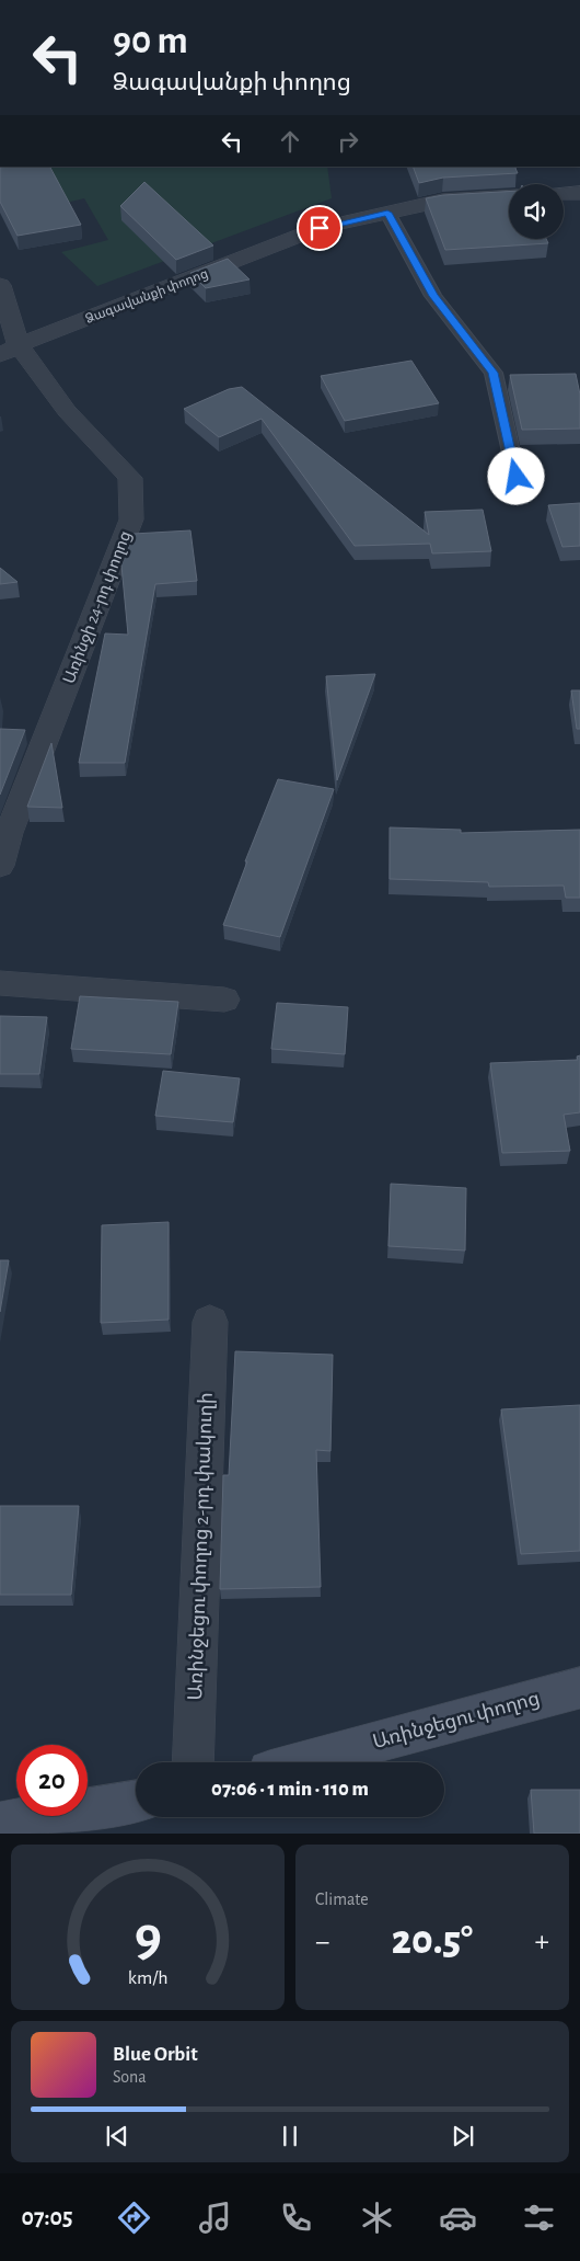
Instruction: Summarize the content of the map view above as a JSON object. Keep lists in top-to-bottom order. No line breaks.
{"streets":{"street":["Ձագավանքի փողոց","Առինջի 24-րդ փողոց","Առինջեցու փողոց 2-րդ փակուղի","Առինջեցու փողոց"]},"crossings":[["Ձագավանքի փողոց","Առինջի 24-րդ փողոց"]],"page":{"turn":["90 m","Ձագավանքի փողոց"],"limit":"20","trip":"07:06 · 1 min · 110 m","tile":"Climate","heat":["−","20.5°","+"],"song":["Blue Orbit","Sona"],"tabs":"07:05","gauge":["9","km/h"]}}
